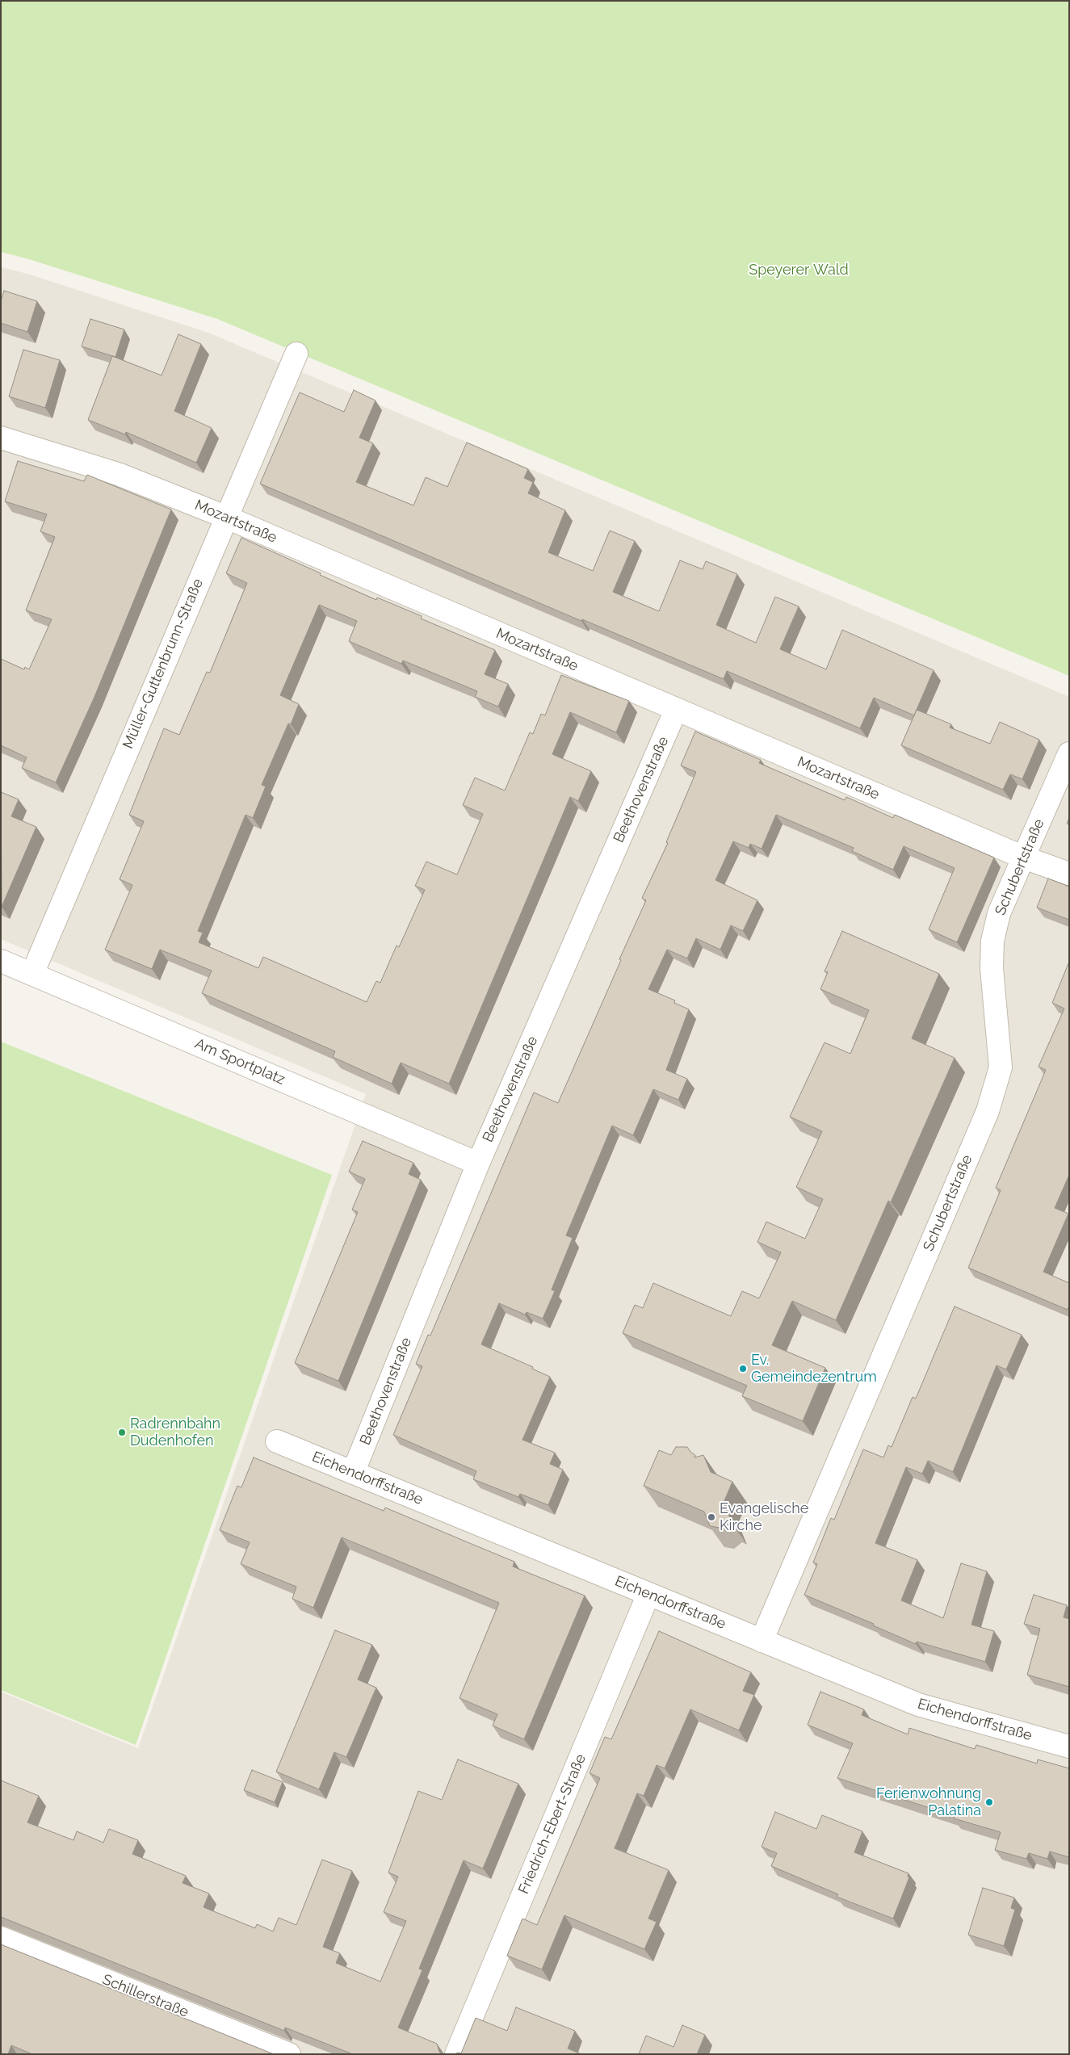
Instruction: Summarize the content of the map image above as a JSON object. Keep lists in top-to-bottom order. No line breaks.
{"streets":{"street":["Mozartstraße","Müller-Guttenbrunn-Straße","Beethovenstraße","Schubertstraße","Am Sportplatz","Eichendorffstraße","Friedrich-Ebert-Straße","Schillerstraße"]},"crossings":[["Mozartstraße","Müller-Guttenbrunn-Straße"],["Mozartstraße","Beethovenstraße"],["Mozartstraße","Schubertstraße"],["Müller-Guttenbrunn-Straße","Am Sportplatz"],["Beethovenstraße","Am Sportplatz"],["Beethovenstraße","Eichendorffstraße"],["Schubertstraße","Eichendorffstraße"],["Eichendorffstraße","Friedrich-Ebert-Straße"]],"parks":["Speyerer Wald"],"places":["Ev. Gemeindezentrum","Radrennbahn Dudenhofen","Evangelische Kirche","Ferienwohnung Palatina"]}
